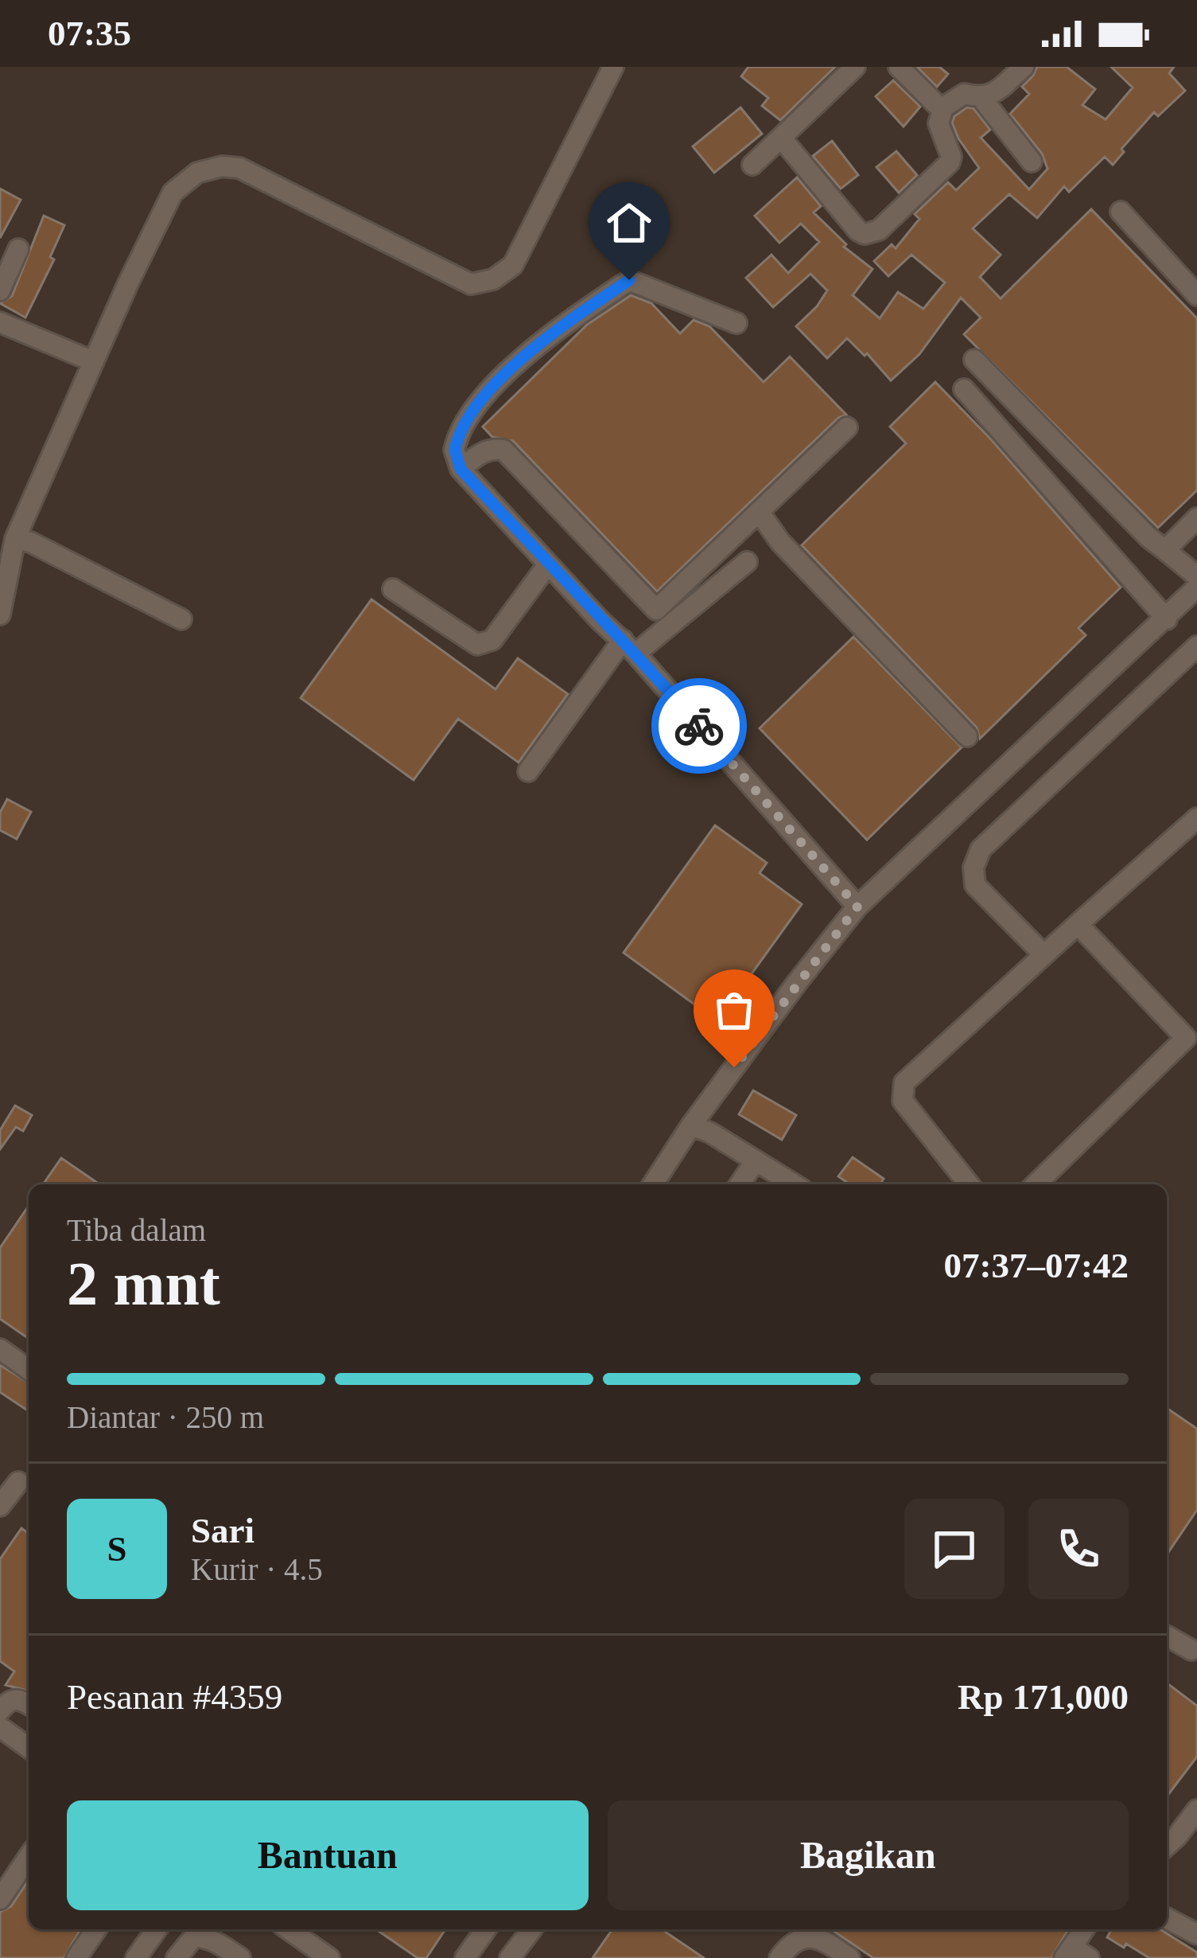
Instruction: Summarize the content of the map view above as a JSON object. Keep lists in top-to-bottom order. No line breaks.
{"page":{"status":"07:35","heading":["2 mnt","Tiba dalam","07:37–07:42"],"panel":["Sari","Kurir · 4.5","Pesanan #4359","Rp 171,000"],"bar":"Diantar · 250 m","round":"S","buttons":["Bantuan","Bagikan"]}}
